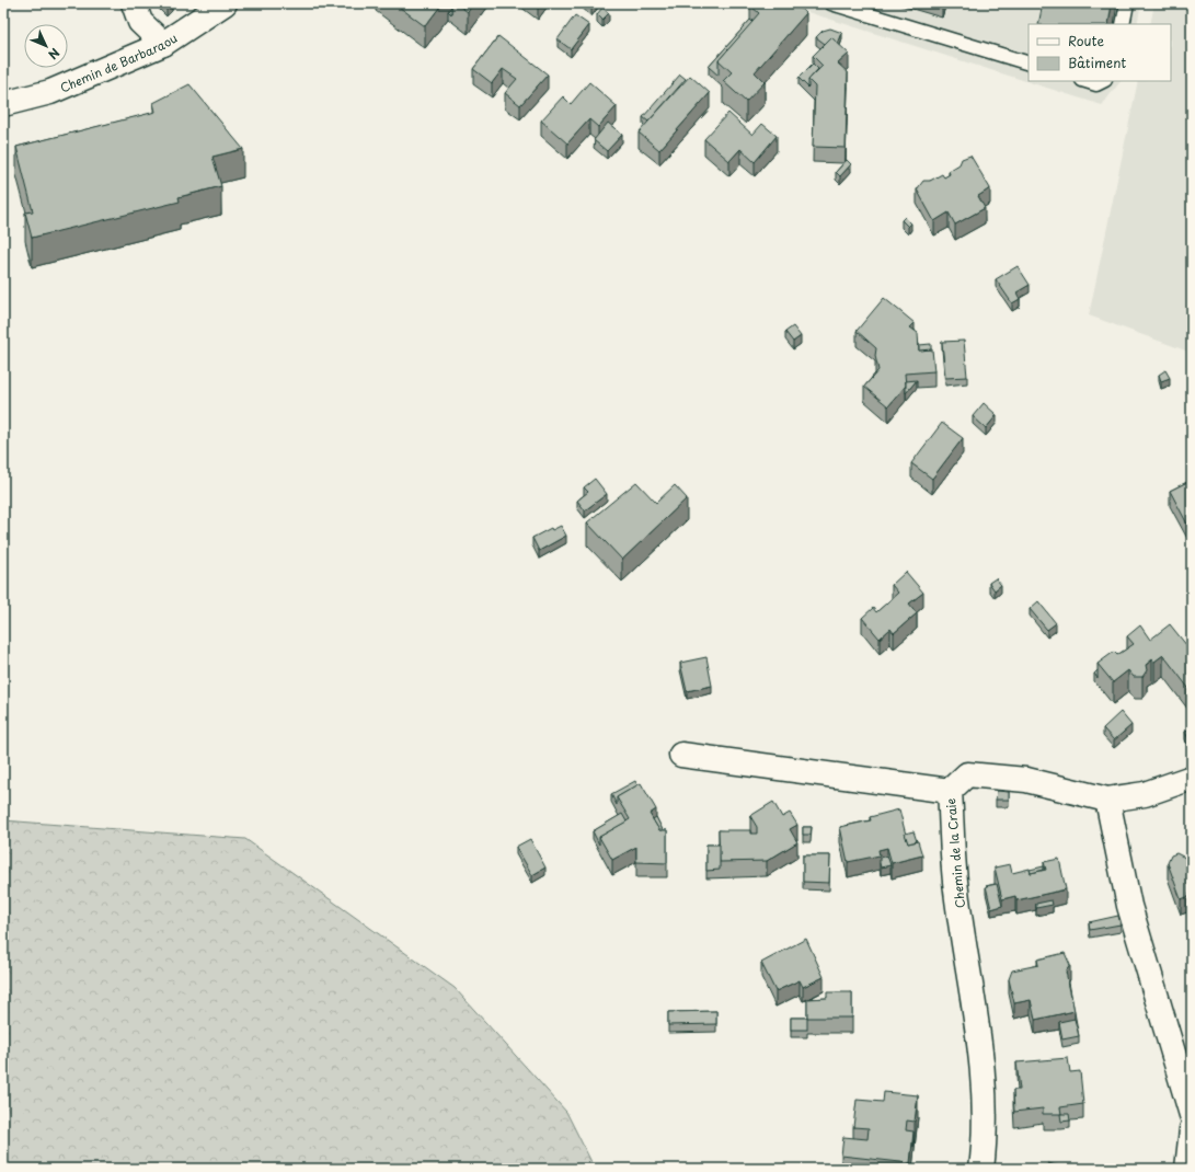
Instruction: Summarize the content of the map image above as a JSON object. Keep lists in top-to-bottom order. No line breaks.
{"streets":{"street":["Chemin de Barbaraou","Chemin de la Craie"]},"legend":["Route","Bâtiment"],"north":"bottom right"}
